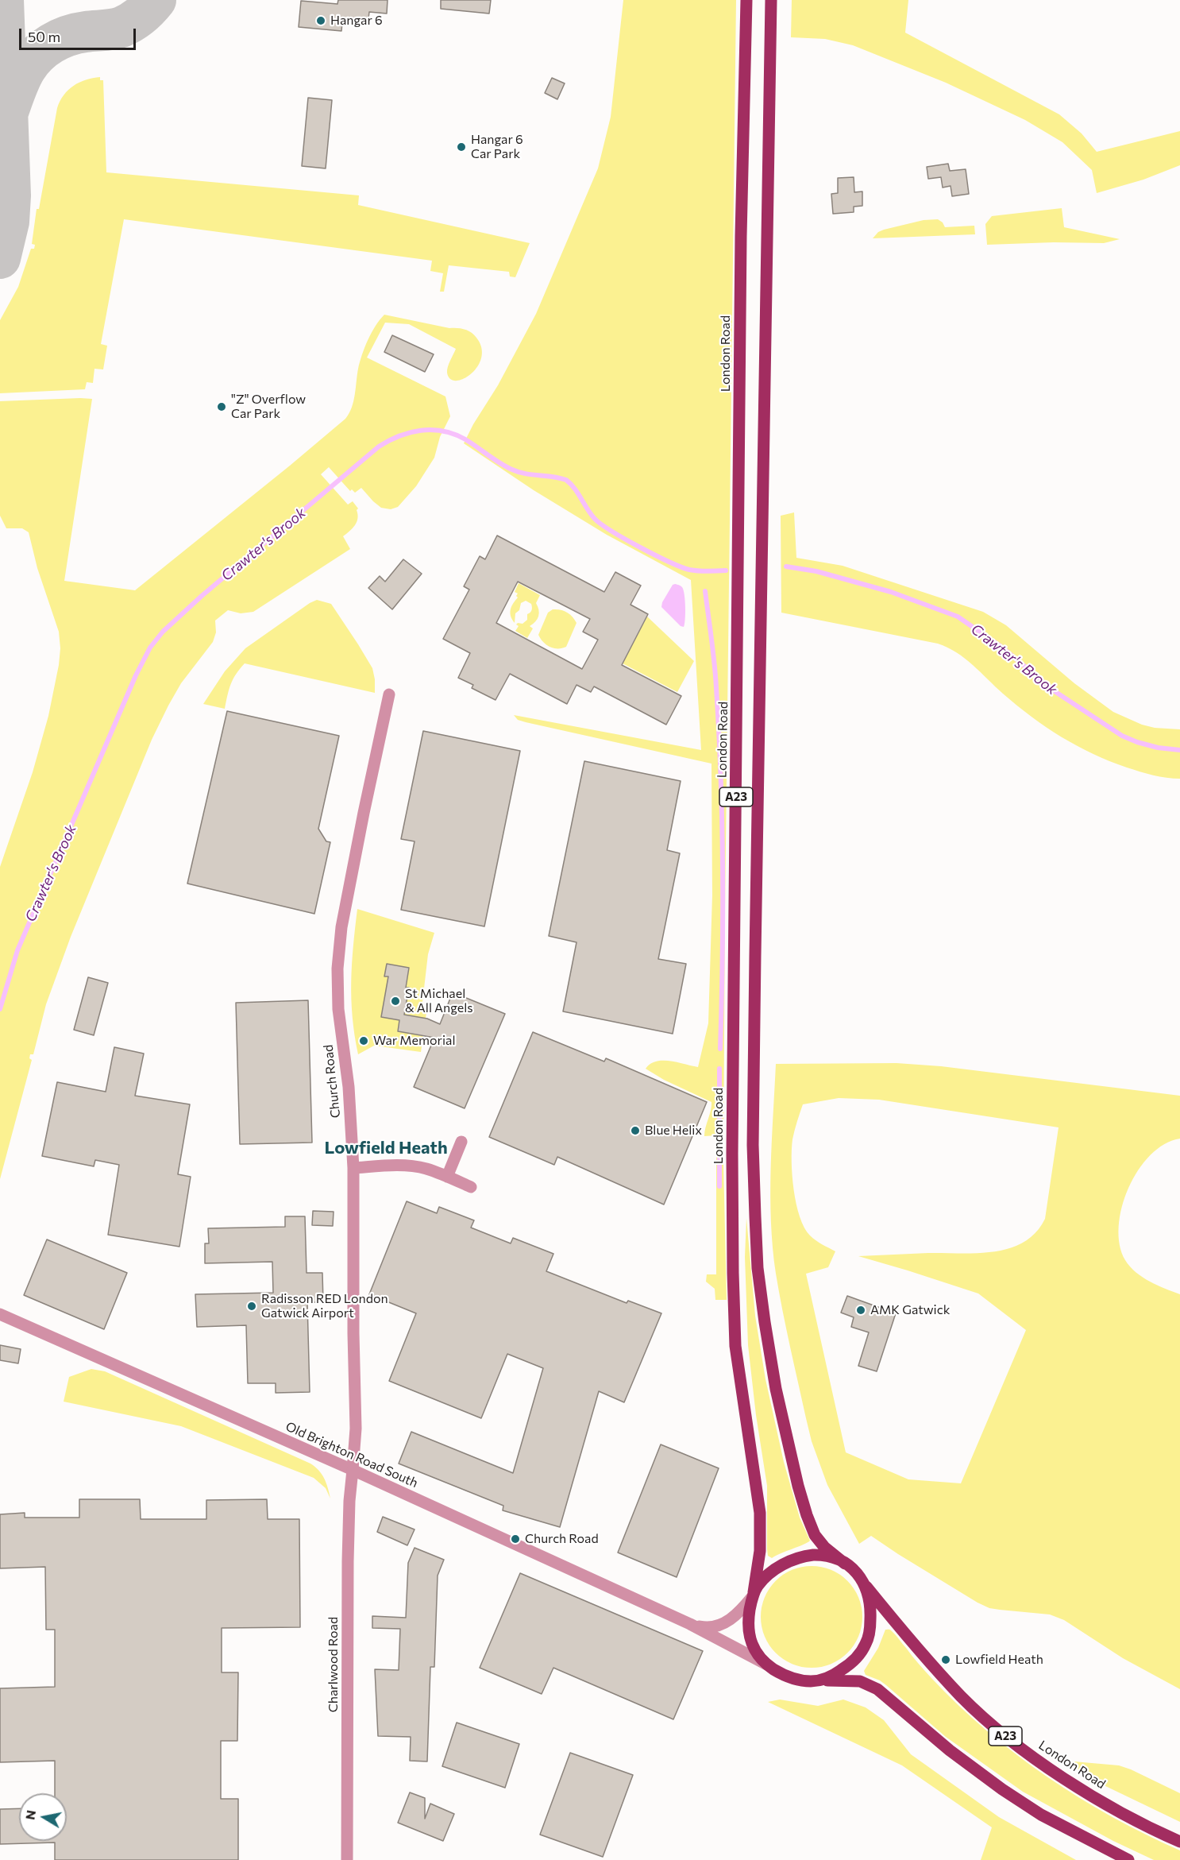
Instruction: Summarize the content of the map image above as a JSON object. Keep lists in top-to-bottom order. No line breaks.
{"streets":{"main road":["London Road","A23"],"street":["Church Road","Old Brighton Road South","Charlwood Road"]},"crossings":[["London Road","A23"],["London Road","Old Brighton Road South"],["A23","Old Brighton Road South"],["Church Road","Old Brighton Road South"],["Church Road","Charlwood Road"],["Old Brighton Road South","Charlwood Road"]],"districts":["Lowfield Heath"],"water":["Crawter's Brook"],"places":["Hangar 6","Hangar 6 Car Park","\"Z\" Overflow Car Park","St Michael & All Angels","War Memorial","Blue Helix","Radisson RED London Gatwick Airport","AMK Gatwick","Church Road","Lowfield Heath"],"scale_bar":"50 m","north":"left"}
